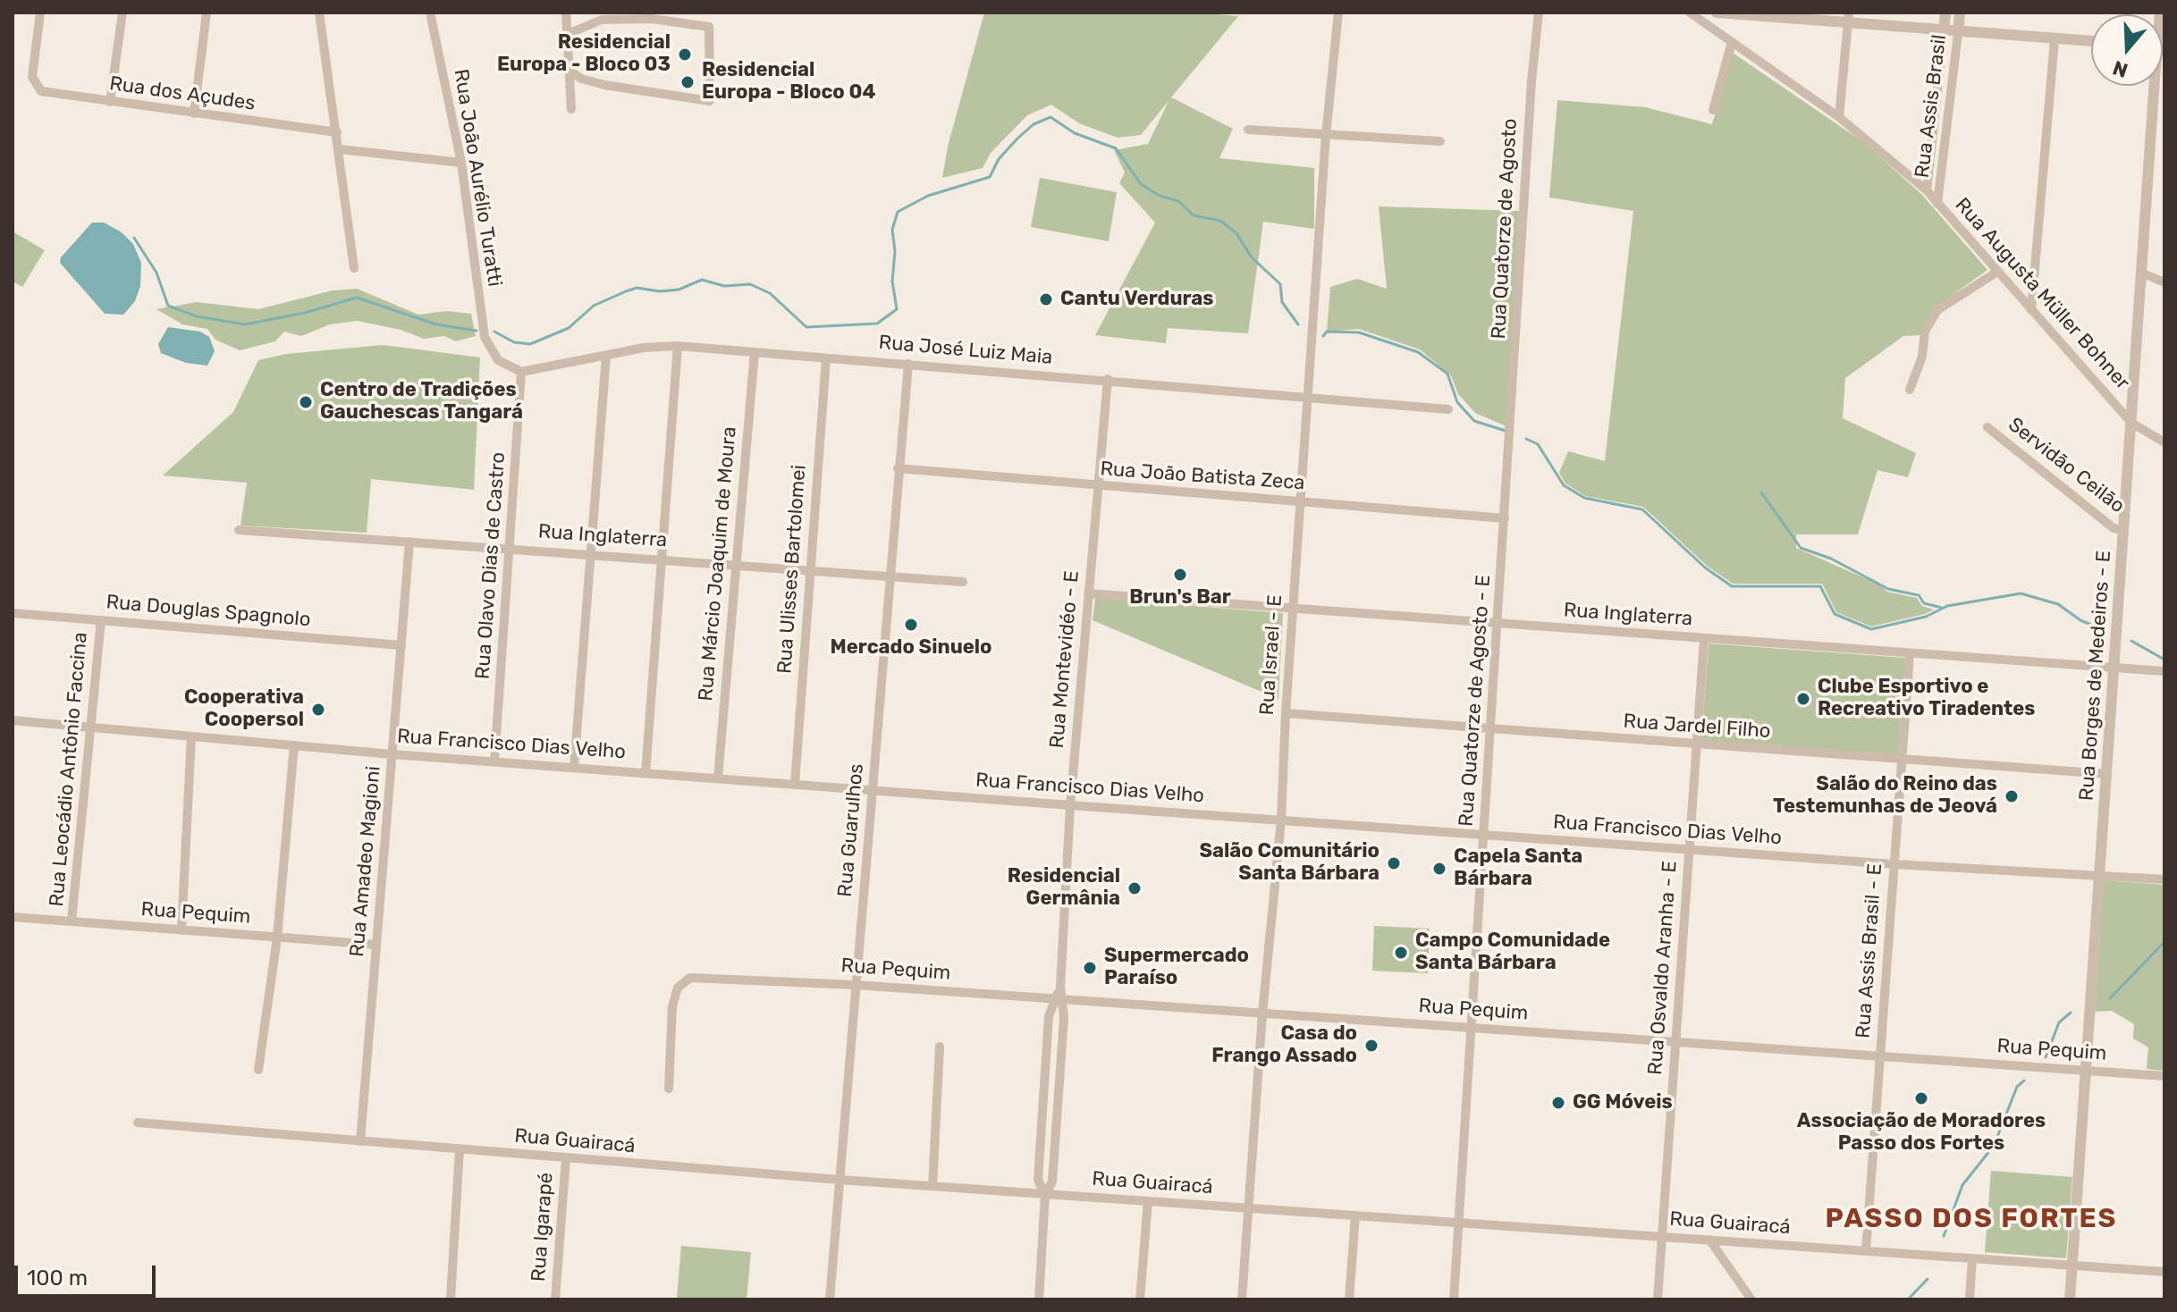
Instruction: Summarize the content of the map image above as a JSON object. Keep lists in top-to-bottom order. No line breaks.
{"streets":{"street":["Rua dos Açudes","Rua Assis Brasil","Rua João Aurélio Turatti","Rua Quatorze de Agosto","Rua Augusta Müller Bohner","Rua José Luiz Maia","Servidão Ceilão","Rua João Batista Zeca","Rua Inglaterra","Rua Márcio Joaquim de Moura","Rua Olavo Dias de Castro","Rua Ulisses Bartolomei","Rua Douglas Spagnolo","Rua Israel - E","Rua Montevidéo - E","Rua Borges de Medeiros - E","Rua Quatorze de Agosto - E","Rua Jardel Filho","Rua Francisco Dias Velho","Rua Leocádio Antônio Faccina","Rua Guarulhos","Rua Amadeo Magioni","Rua Pequim","Rua Assis Brasil - E","Rua Osvaldo Aranha - E","Rua Guairacá","Rua Igarapé"]},"crossings":[["Rua Assis Brasil","Rua Augusta Müller Bohner"],["Rua João Aurélio Turatti","Rua José Luiz Maia"],["Rua João Aurélio Turatti","Rua Olavo Dias de Castro"],["Rua Quatorze de Agosto","Rua Quatorze de Agosto - E"],["Rua Augusta Müller Bohner","Rua Borges de Medeiros - E"],["Rua José Luiz Maia","Rua Márcio Joaquim de Moura"],["Rua José Luiz Maia","Rua Olavo Dias de Castro"],["Rua José Luiz Maia","Rua Ulisses Bartolomei"],["Rua José Luiz Maia","Rua Israel - E"],["Rua José Luiz Maia","Rua Montevidéo - E"],["Rua José Luiz Maia","Rua Guarulhos"],["Servidão Ceilão","Rua Borges de Medeiros - E"],["Rua João Batista Zeca","Rua Israel - E"],["Rua João Batista Zeca","Rua Montevidéo - E"],["Rua João Batista Zeca","Rua Quatorze de Agosto - E"],["Rua João Batista Zeca","Rua Guarulhos"],["Rua Inglaterra","Rua Márcio Joaquim de Moura"],["Rua Inglaterra","Rua Olavo Dias de Castro"],["Rua Inglaterra","Rua Ulisses Bartolomei"],["Rua Inglaterra","Rua Israel - E"],["Rua Inglaterra","Rua Montevidéo - E"],["Rua Inglaterra","Rua Borges de Medeiros - E"],["Rua Inglaterra","Rua Quatorze de Agosto - E"],["Rua Inglaterra","Rua Guarulhos"],["Rua Inglaterra","Rua Amadeo Magioni"],["Rua Inglaterra","Rua Assis Brasil - E"],["Rua Inglaterra","Rua Osvaldo Aranha - E"],["Rua Márcio Joaquim de Moura","Rua Francisco Dias Velho"],["Rua Olavo Dias de Castro","Rua Francisco Dias Velho"],["Rua Ulisses Bartolomei","Rua Francisco Dias Velho"],["Rua Douglas Spagnolo","Rua Leocádio Antônio Faccina"],["Rua Douglas Spagnolo","Rua Amadeo Magioni"],["Rua Israel - E","Rua Jardel Filho"],["Rua Israel - E","Rua Francisco Dias Velho"],["Rua Israel - E","Rua Pequim"],["Rua Israel - E","Rua Guairacá"],["Rua Montevidéo - E","Rua Francisco Dias Velho"],["Rua Montevidéo - E","Rua Pequim"],["Rua Montevidéo - E","Rua Guairacá"],["Rua Borges de Medeiros - E","Rua Jardel Filho"],["Rua Borges de Medeiros - E","Rua Francisco Dias Velho"],["Rua Borges de Medeiros - E","Rua Pequim"],["Rua Borges de Medeiros - E","Rua Guairacá"],["Rua Quatorze de Agosto - E","Rua Jardel Filho"],["Rua Quatorze de Agosto - E","Rua Francisco Dias Velho"],["Rua Quatorze de Agosto - E","Rua Pequim"],["Rua Quatorze de Agosto - E","Rua Guairacá"],["Rua Jardel Filho","Rua Assis Brasil - E"],["Rua Jardel Filho","Rua Osvaldo Aranha - E"],["Rua Francisco Dias Velho","Rua Leocádio Antônio Faccina"],["Rua Francisco Dias Velho","Rua Guarulhos"],["Rua Francisco Dias Velho","Rua Amadeo Magioni"],["Rua Francisco Dias Velho","Rua Assis Brasil - E"],["Rua Francisco Dias Velho","Rua Osvaldo Aranha - E"],["Rua Leocádio Antônio Faccina","Rua Pequim"],["Rua Guarulhos","Rua Pequim"],["Rua Guarulhos","Rua Guairacá"],["Rua Amadeo Magioni","Rua Pequim"],["Rua Amadeo Magioni","Rua Guairacá"],["Rua Pequim","Rua Assis Brasil - E"],["Rua Pequim","Rua Osvaldo Aranha - E"],["Rua Assis Brasil - E","Rua Guairacá"],["Rua Osvaldo Aranha - E","Rua Guairacá"],["Rua Guairacá","Rua Igarapé"]],"districts":["PASSO DOS FORTES"],"places":["Residencial Europa - Bloco 03","Residencial Europa - Bloco 04","Cantu Verduras","Centro de Tradições Gauchescas Tangará","Brun's Bar","Mercado Sinuelo","Clube Esportivo e Recreativo Tiradentes","Cooperativa Coopersol","Salão do Reino das Testemunhas de Jeová","Salão Comunitário Santa Bárbara","Capela Santa Bárbara","Residencial Germânia","Campo Comunidade Santa Bárbara","Supermercado Paraíso","Casa do Frango Assado","Associação de Moradores Passo dos Fortes","GG Móveis"],"scale_bar":"100 m","north":"bottom"}
